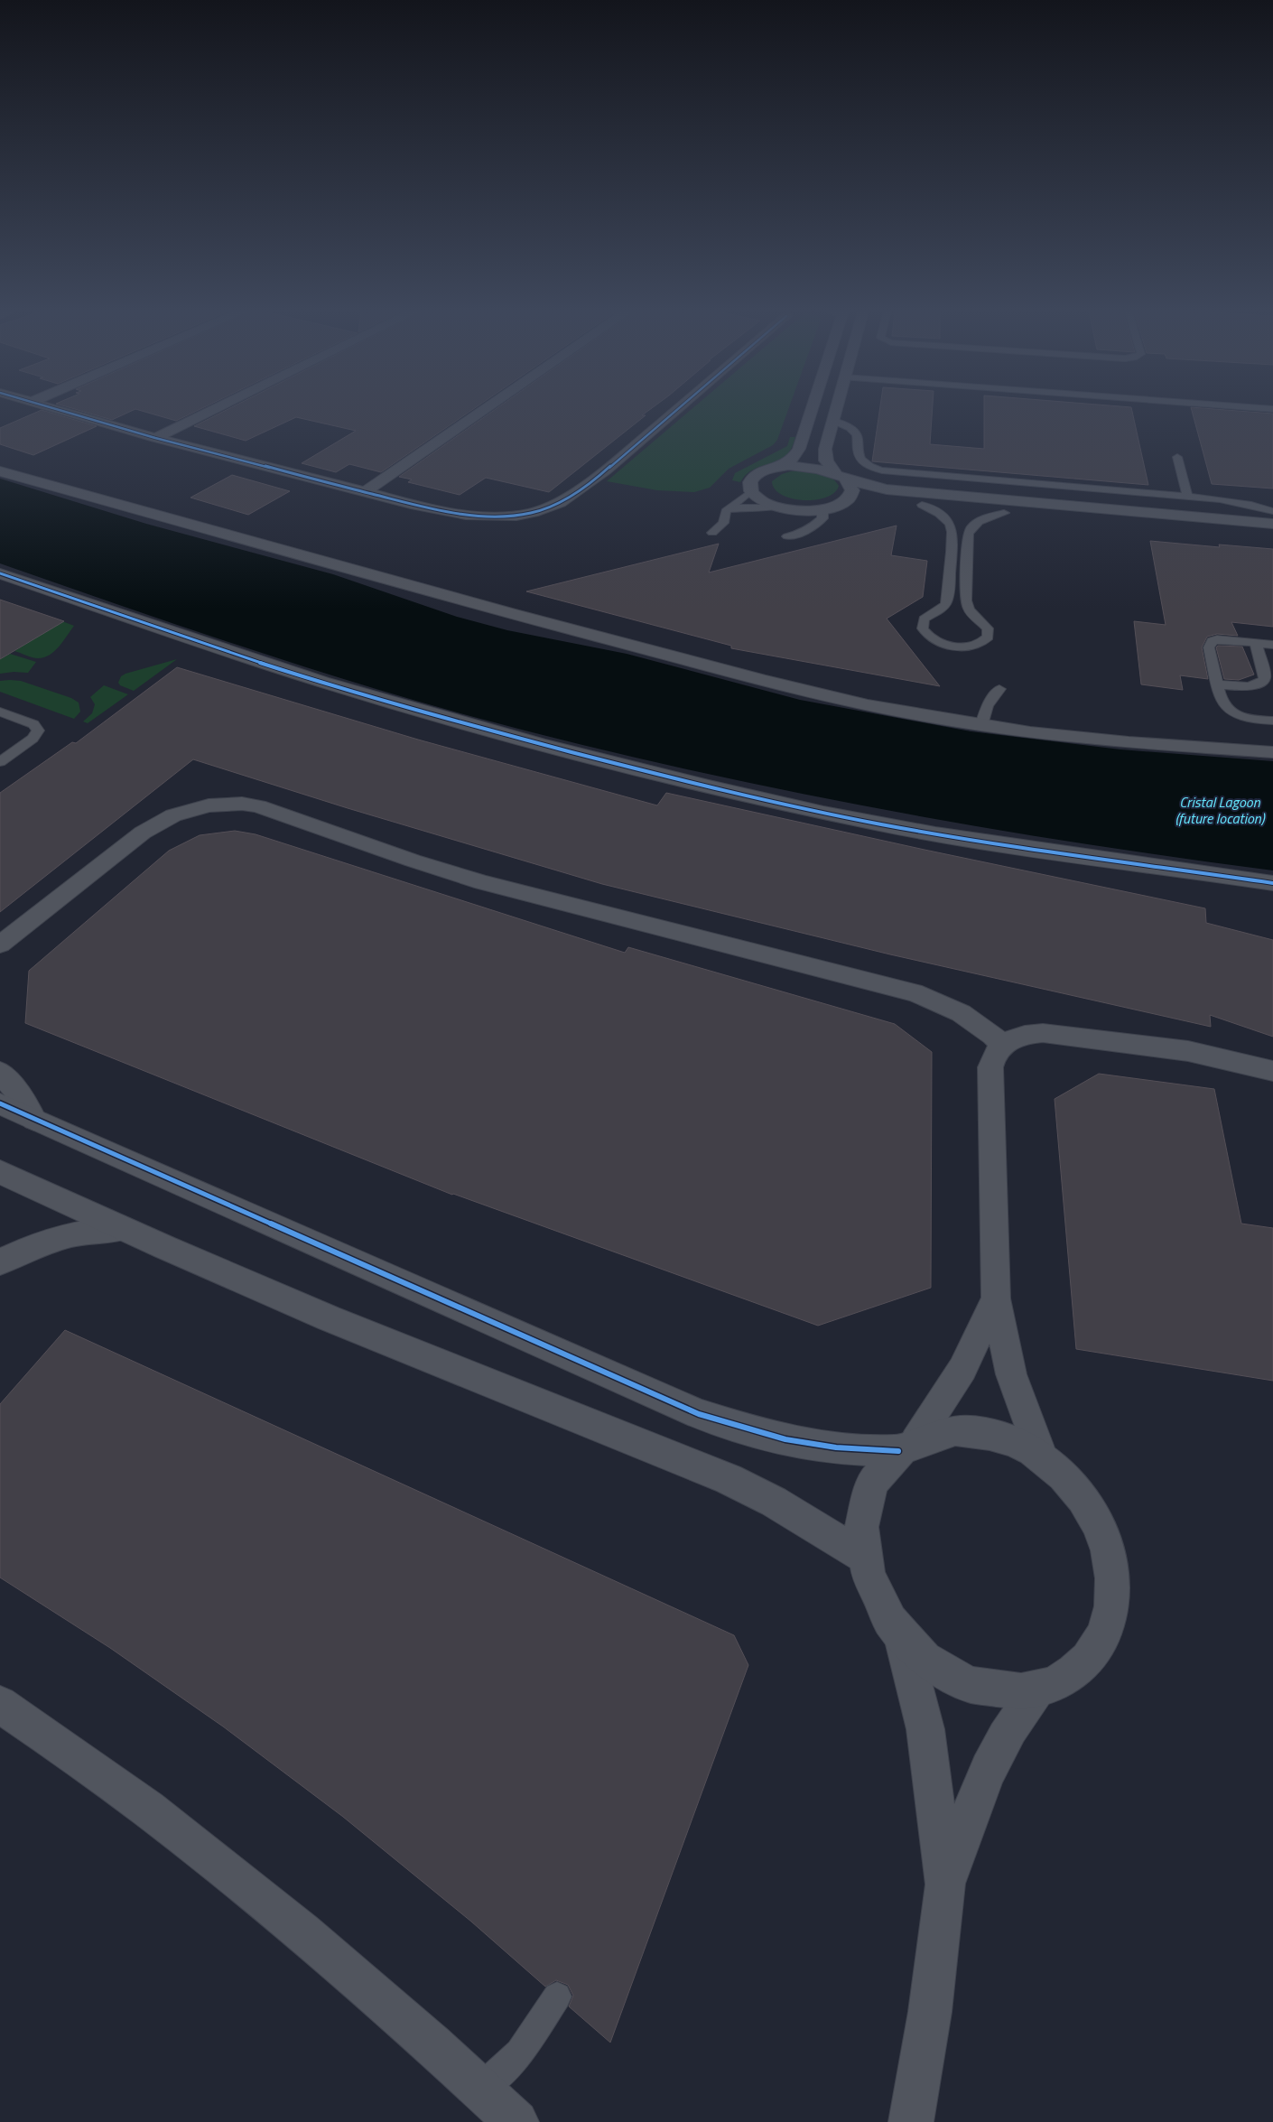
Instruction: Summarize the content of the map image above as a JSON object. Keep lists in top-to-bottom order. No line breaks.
{"water":["Cristal Lagoon (future location)"]}
